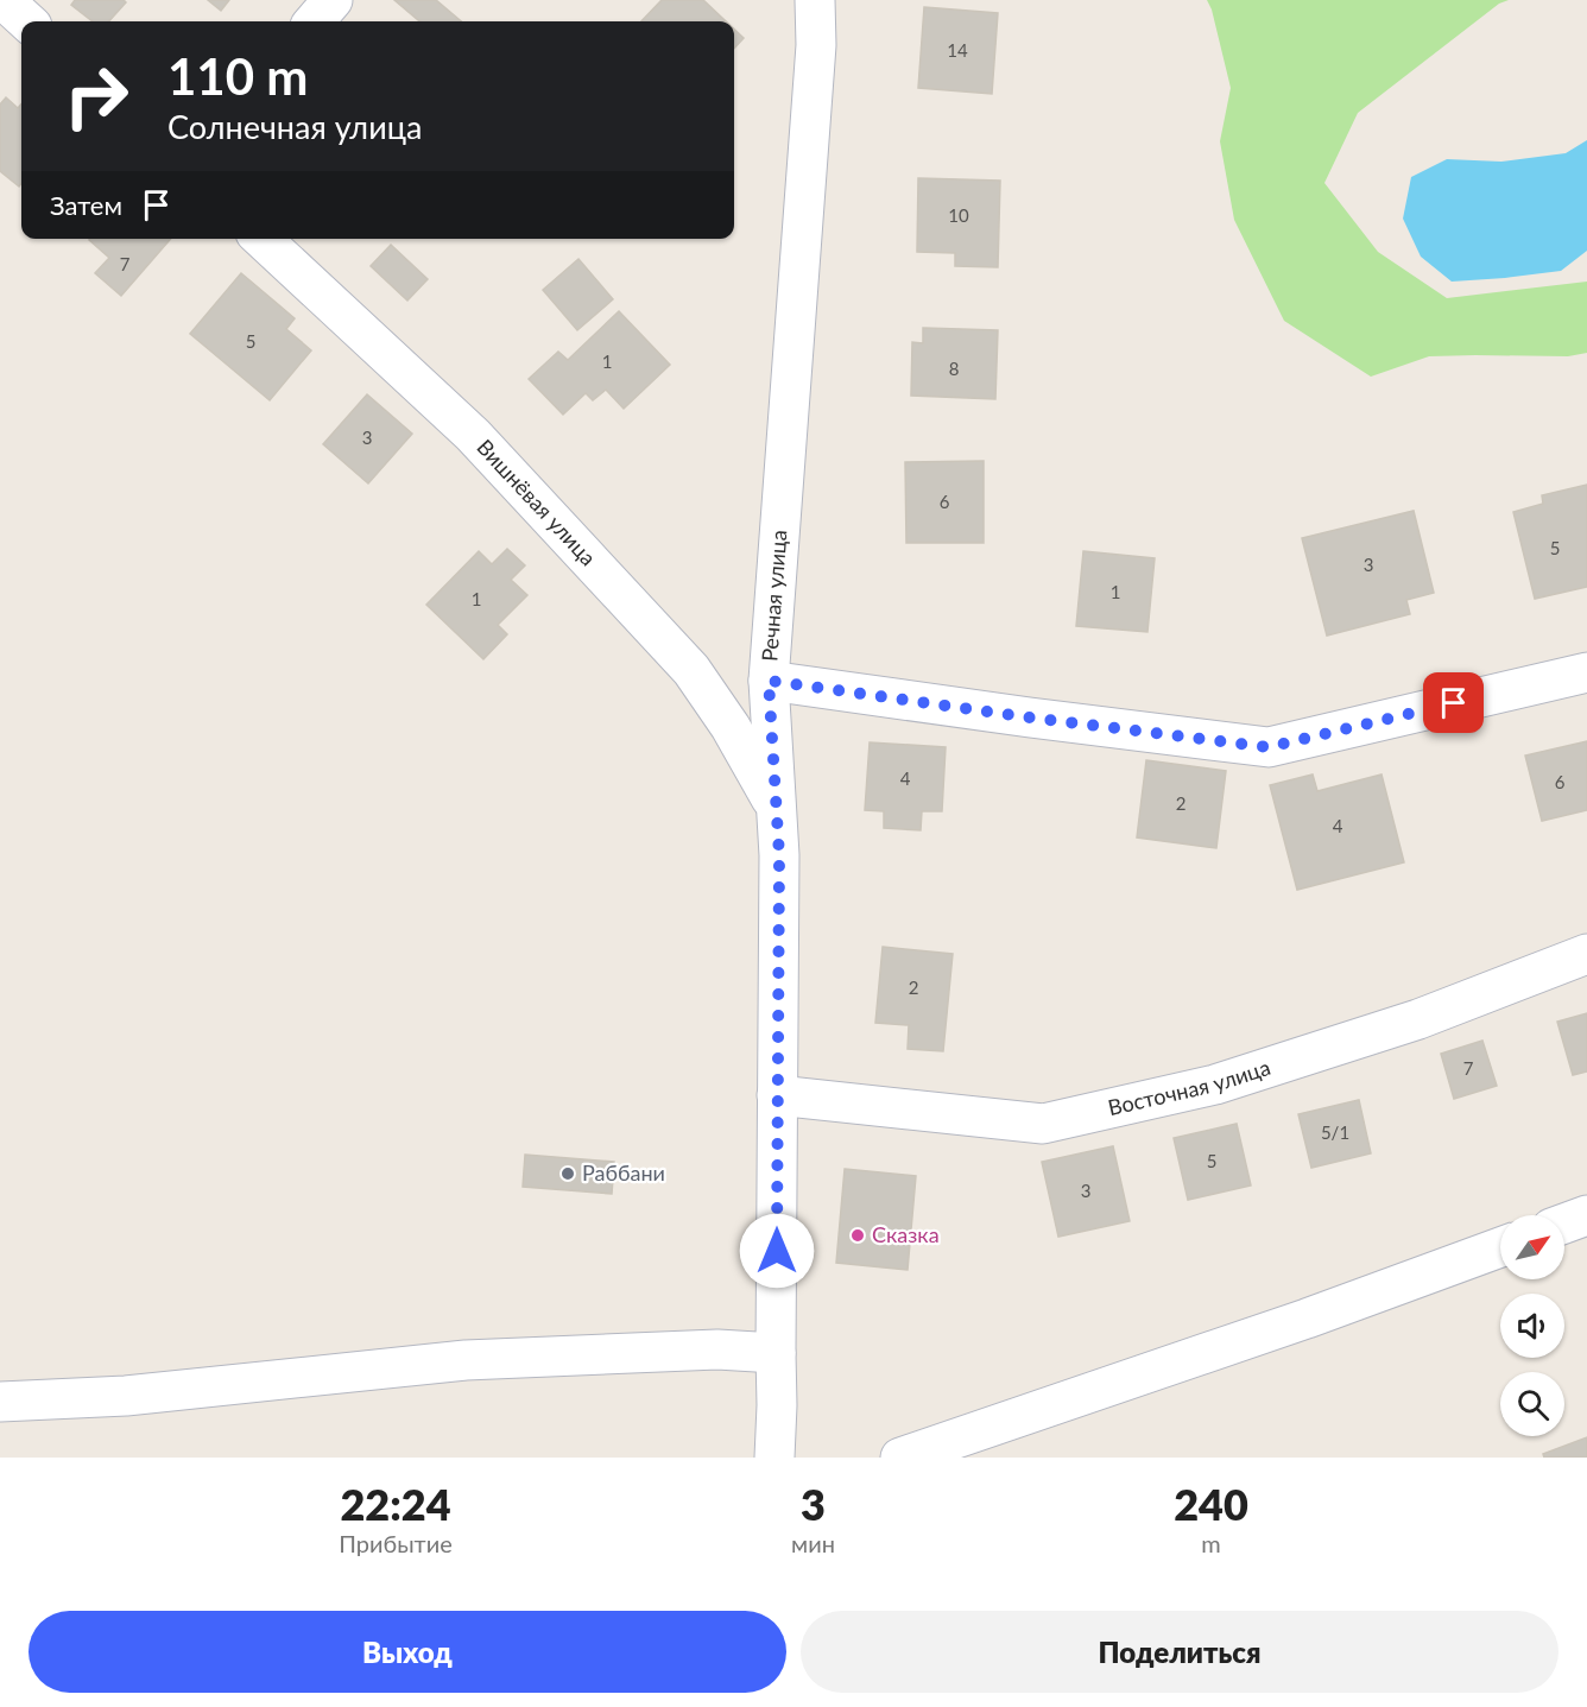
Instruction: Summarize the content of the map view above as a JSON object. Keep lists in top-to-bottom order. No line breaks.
{"streets":{"street":["Вишнёвая улица","Речная улица","Восточная улица"]},"crossings":[["Вишнёвая улица","Речная улица"],["Речная улица","Восточная улица"]],"places":["Раббани","Сказка"],"house_numbers":["14","10","7","5","1","8","3","6","5","3","1","1","4","6","2","4","2","7","5/1","5","3"],"north":"top right","page":{"turn":["110 m","Солнечная улица"],"then":"Затем","eta":["22:24","Прибытие","3","мин","240","m"],"buttons":["Выход","Поделиться"]}}
